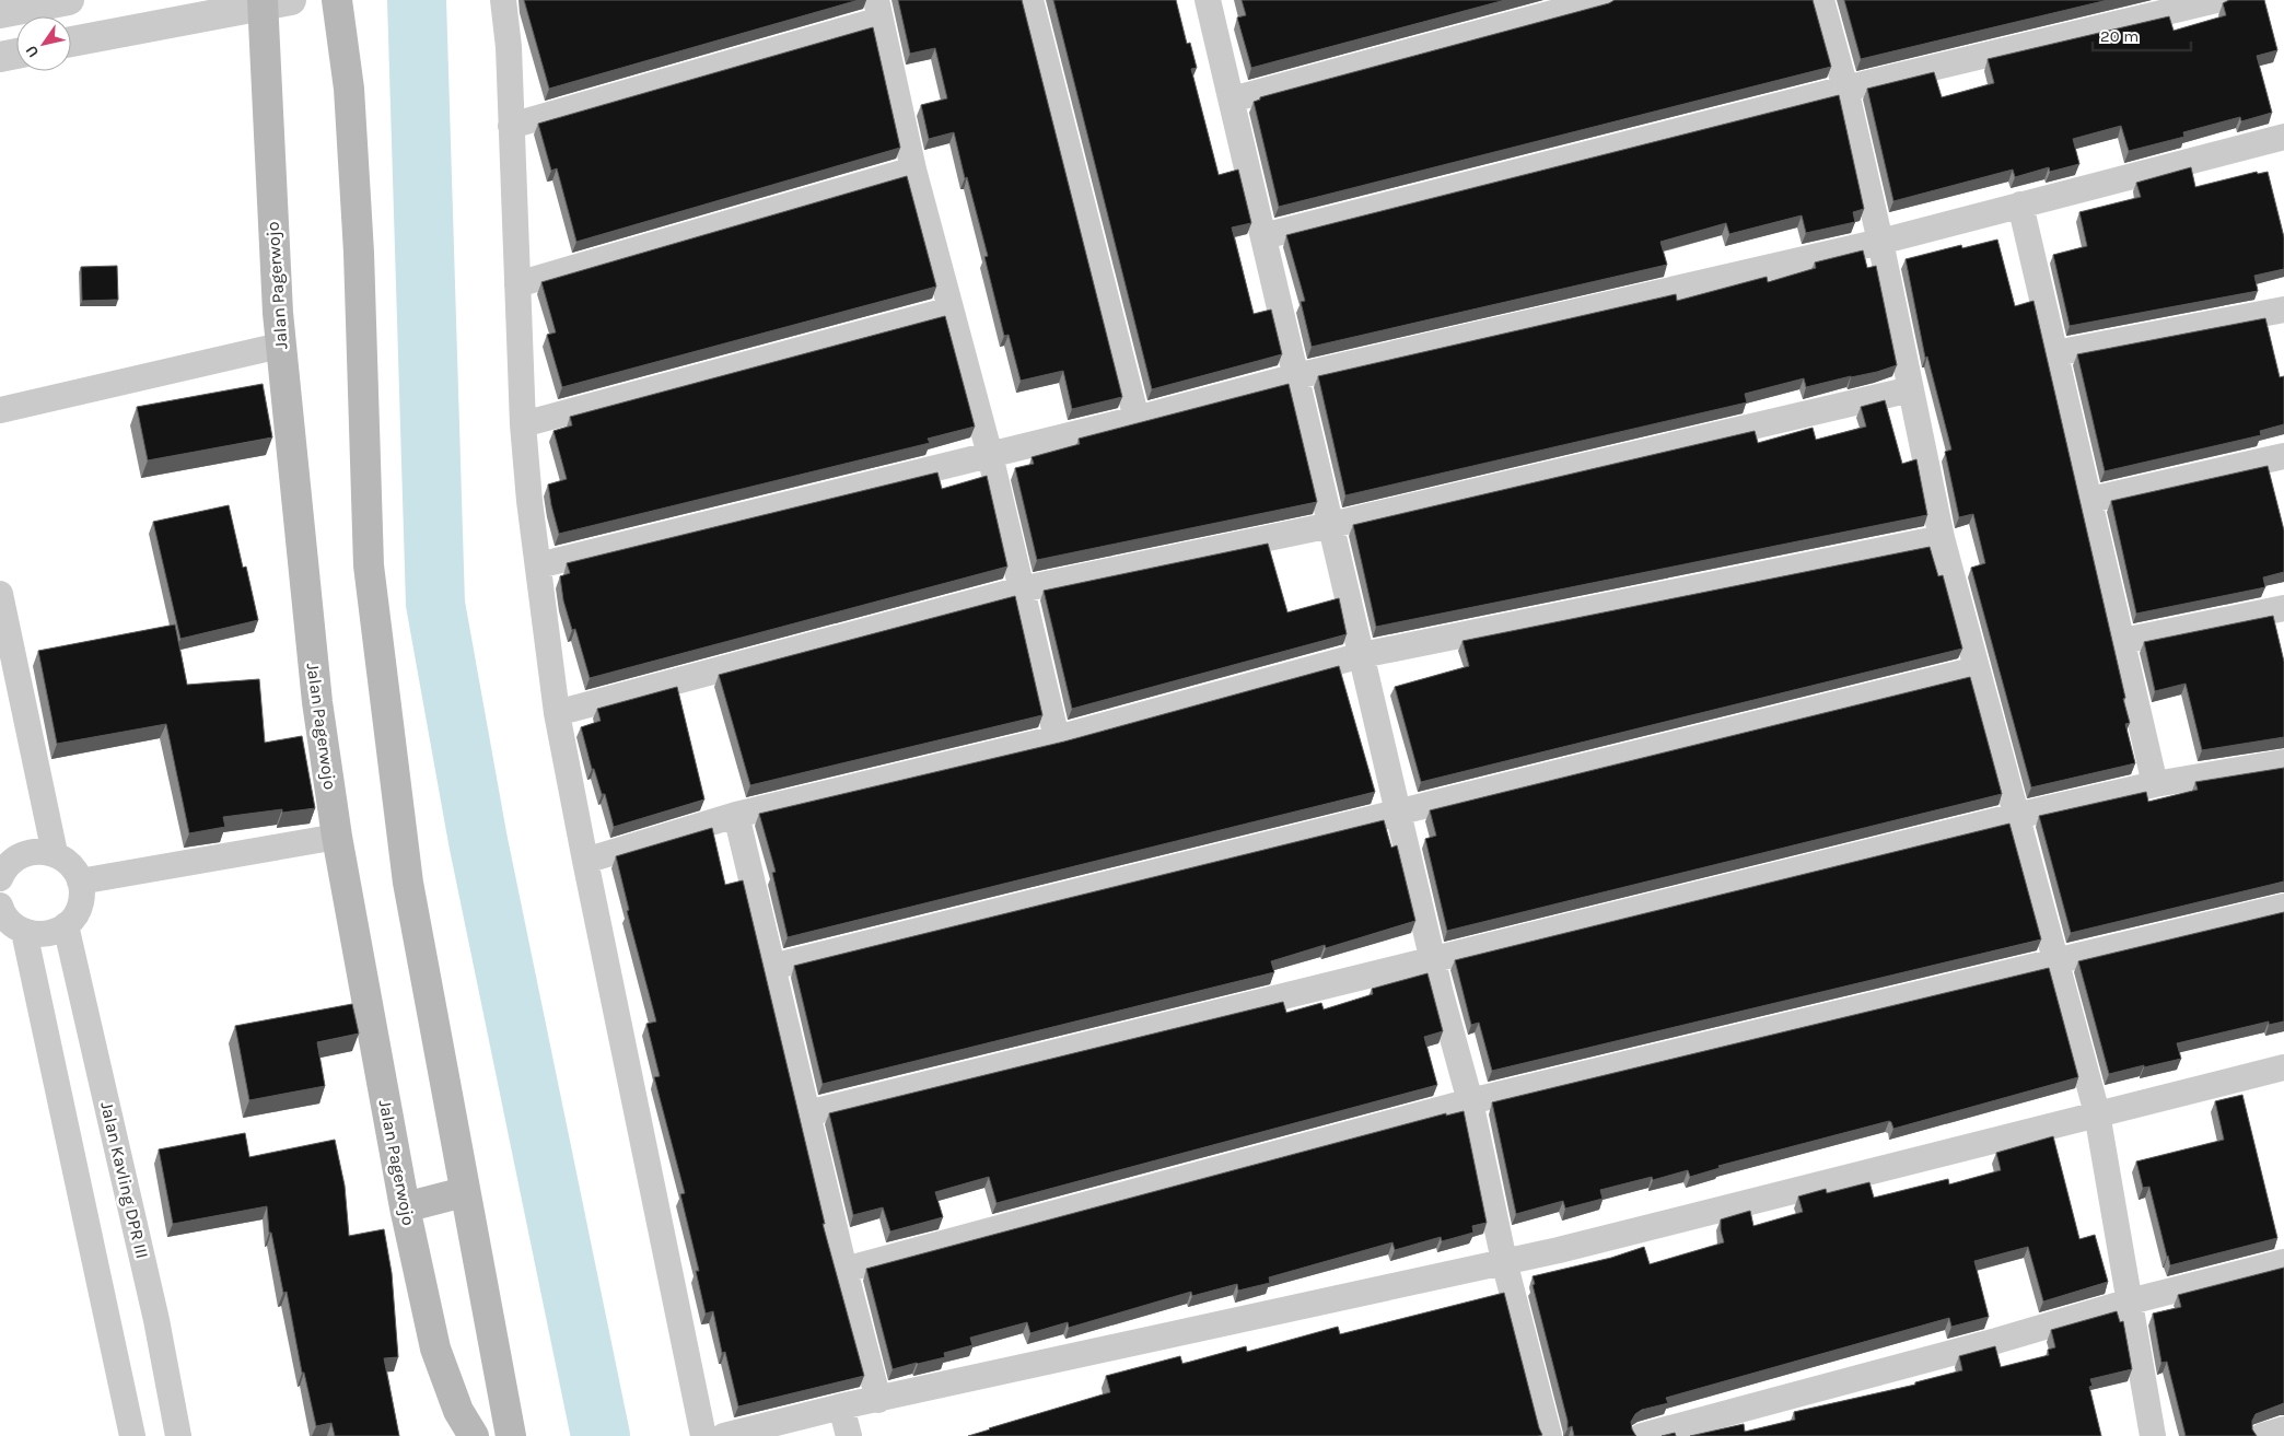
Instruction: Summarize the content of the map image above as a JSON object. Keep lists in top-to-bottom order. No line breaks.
{"streets":{"main road":["Jalan Pagerwojo"],"street":["Jalan Kavling DPR III"]},"scale_bar":"20 m","north":"bottom left"}
